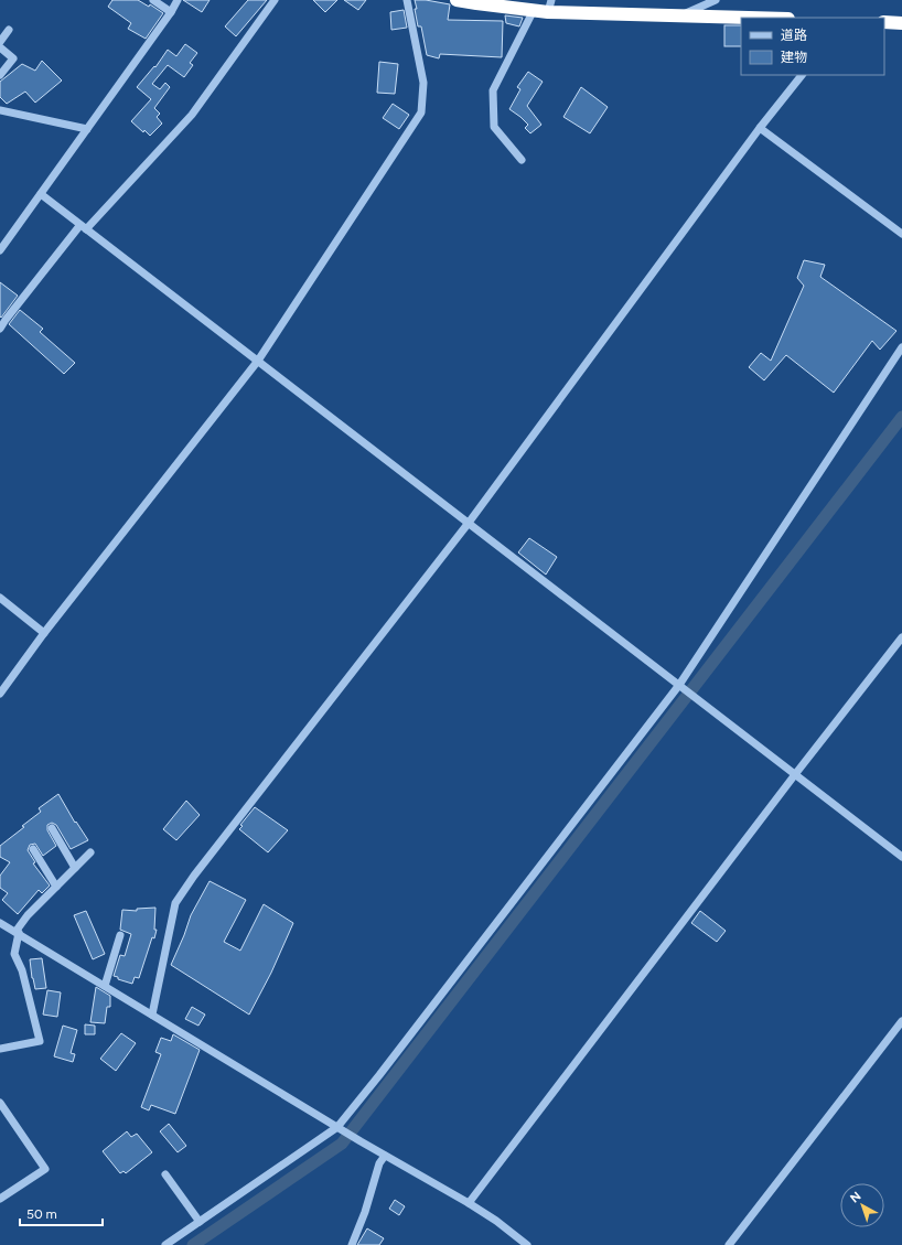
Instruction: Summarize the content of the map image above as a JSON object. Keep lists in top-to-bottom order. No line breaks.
{"legend":["道路","建物"],"scale_bar":"50 m","north":"top left"}
